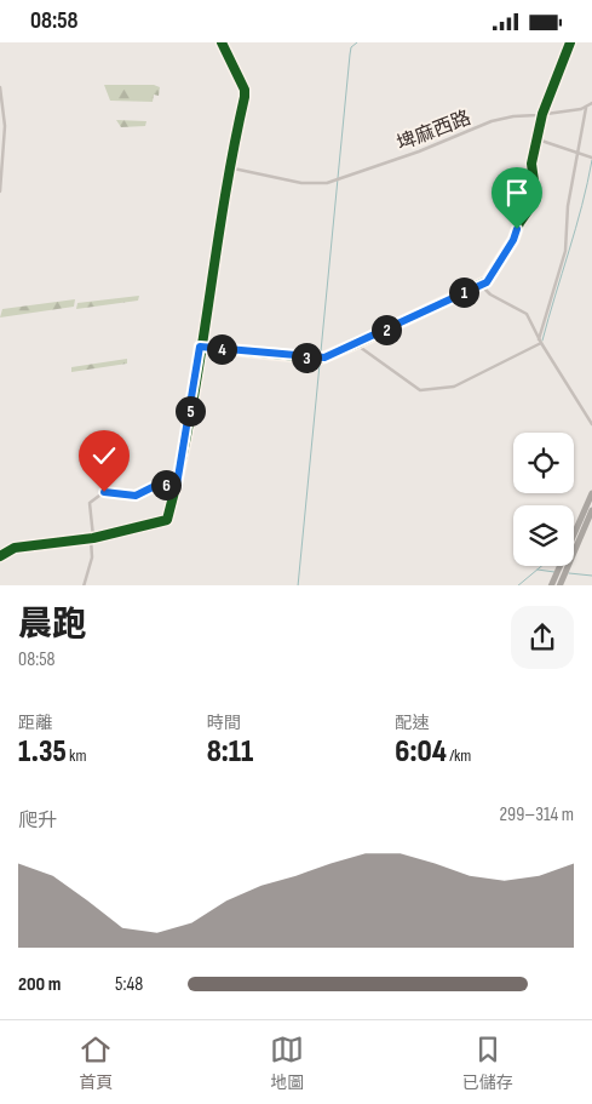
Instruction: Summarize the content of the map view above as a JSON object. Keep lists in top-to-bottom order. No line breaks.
{"streets":{"street":["埤麻西路"]},"page":{"status":"08:58","pins":["1","2","4","3","5","6"],"heading":["晨跑","08:58"],"stats":[["距離","1.35 km"],["時間","8:11"],["配速","6:04 /km"]],"chart":["爬升","299–314 m"],"list":[{"name":"200 m","note":"5:48"}],"tabs":["首頁","地圖","已儲存"]}}
